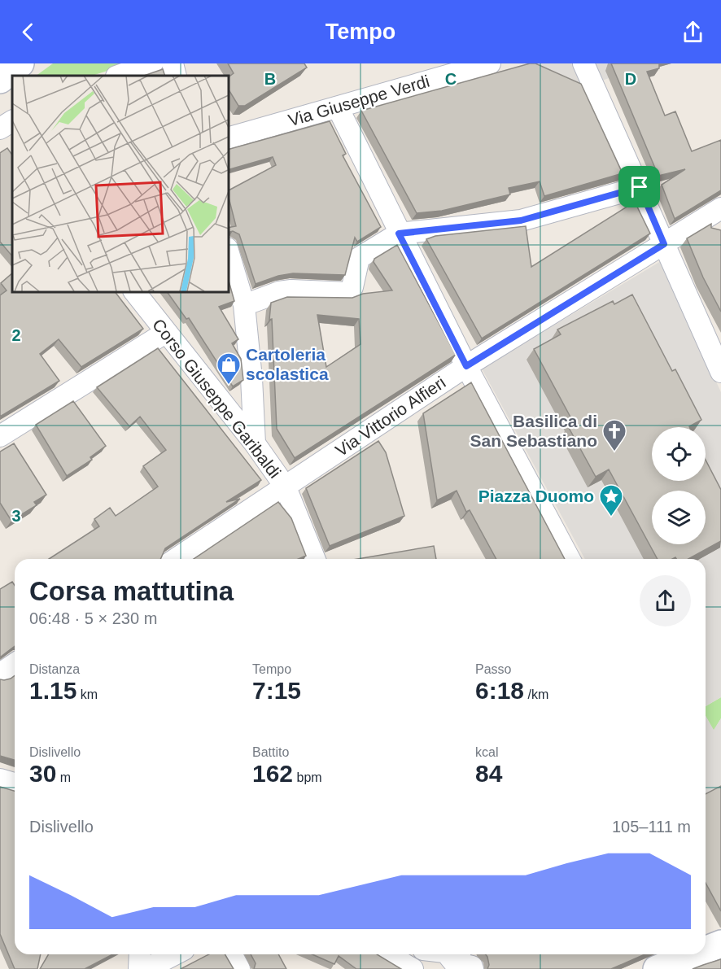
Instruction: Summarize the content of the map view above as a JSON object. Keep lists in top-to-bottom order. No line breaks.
{"streets":{"street":["Via Giuseppe Verdi","Corso Giuseppe Garibaldi","Via Vittorio Alfieri"]},"crossings":[["Corso Giuseppe Garibaldi","Via Vittorio Alfieri"]],"places":{"shop":["Cartoleria scolastica"],"church":["Basilica di San Sebastiano"],"place":["Piazza Duomo"]},"page":{"header":"Tempo","heading":["Corsa mattutina","06:48 · 5 × 230 m"],"stats":[["Distanza","1.15 km"],["Tempo","7:15"],["Passo","6:18 /km"],["Dislivello","30 m"],["Battito","162 bpm"],["kcal","84"]],"chart":["Dislivello","105–111 m"]},"grid":{"columns":["B","C","D"],"rows":["2","3"]}}
